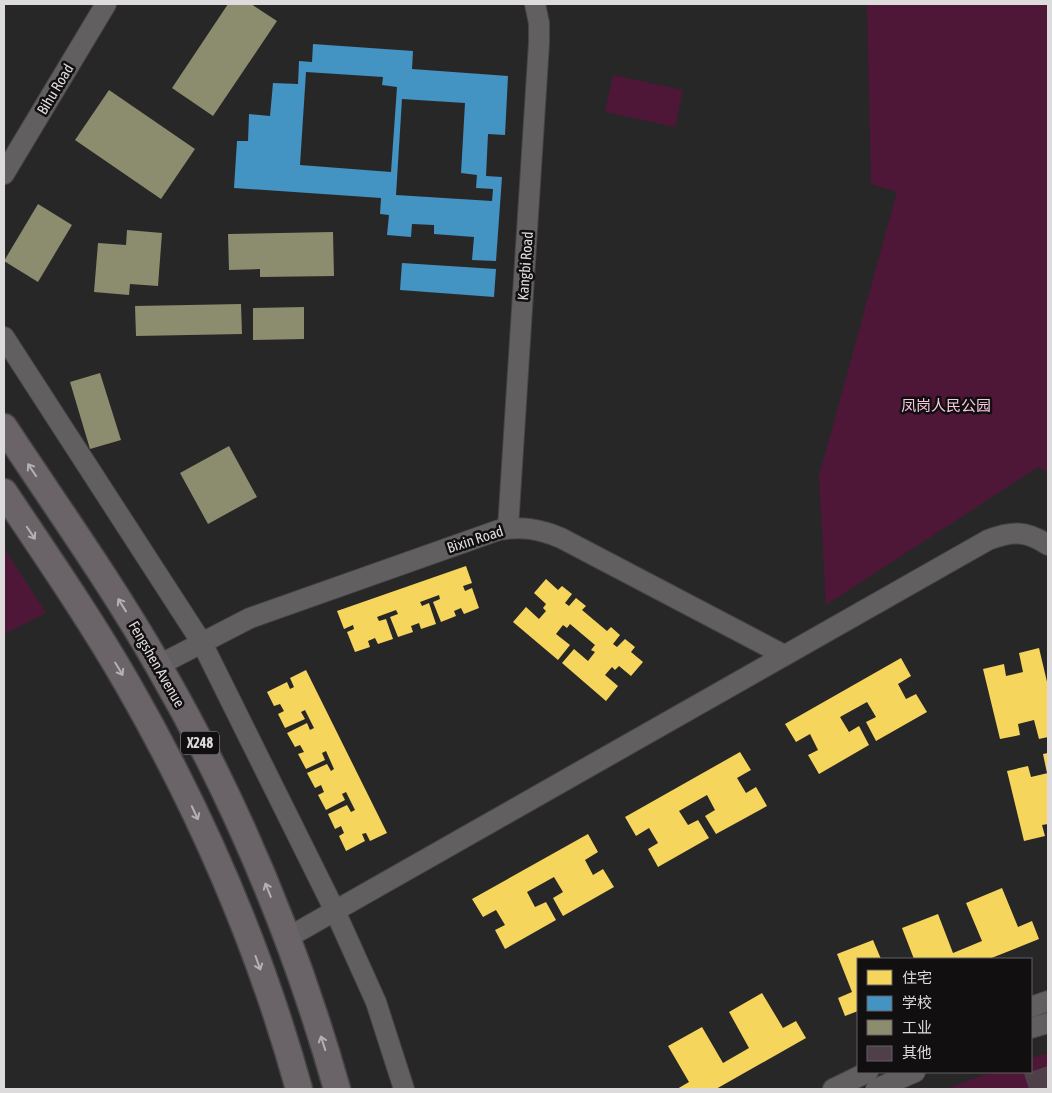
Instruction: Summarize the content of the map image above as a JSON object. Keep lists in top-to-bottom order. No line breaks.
{"streets":{"main road":["Fengshen Avenue","X248"],"street":["Bihu Road","Kangbi Road","Bixin Road"]},"crossings":[["Kangbi Road","Bixin Road"],["Bixin Road","Fengshen Avenue"]],"parks":["凤岗人民公园"],"legend":["住宅","学校","工业","其他"]}
